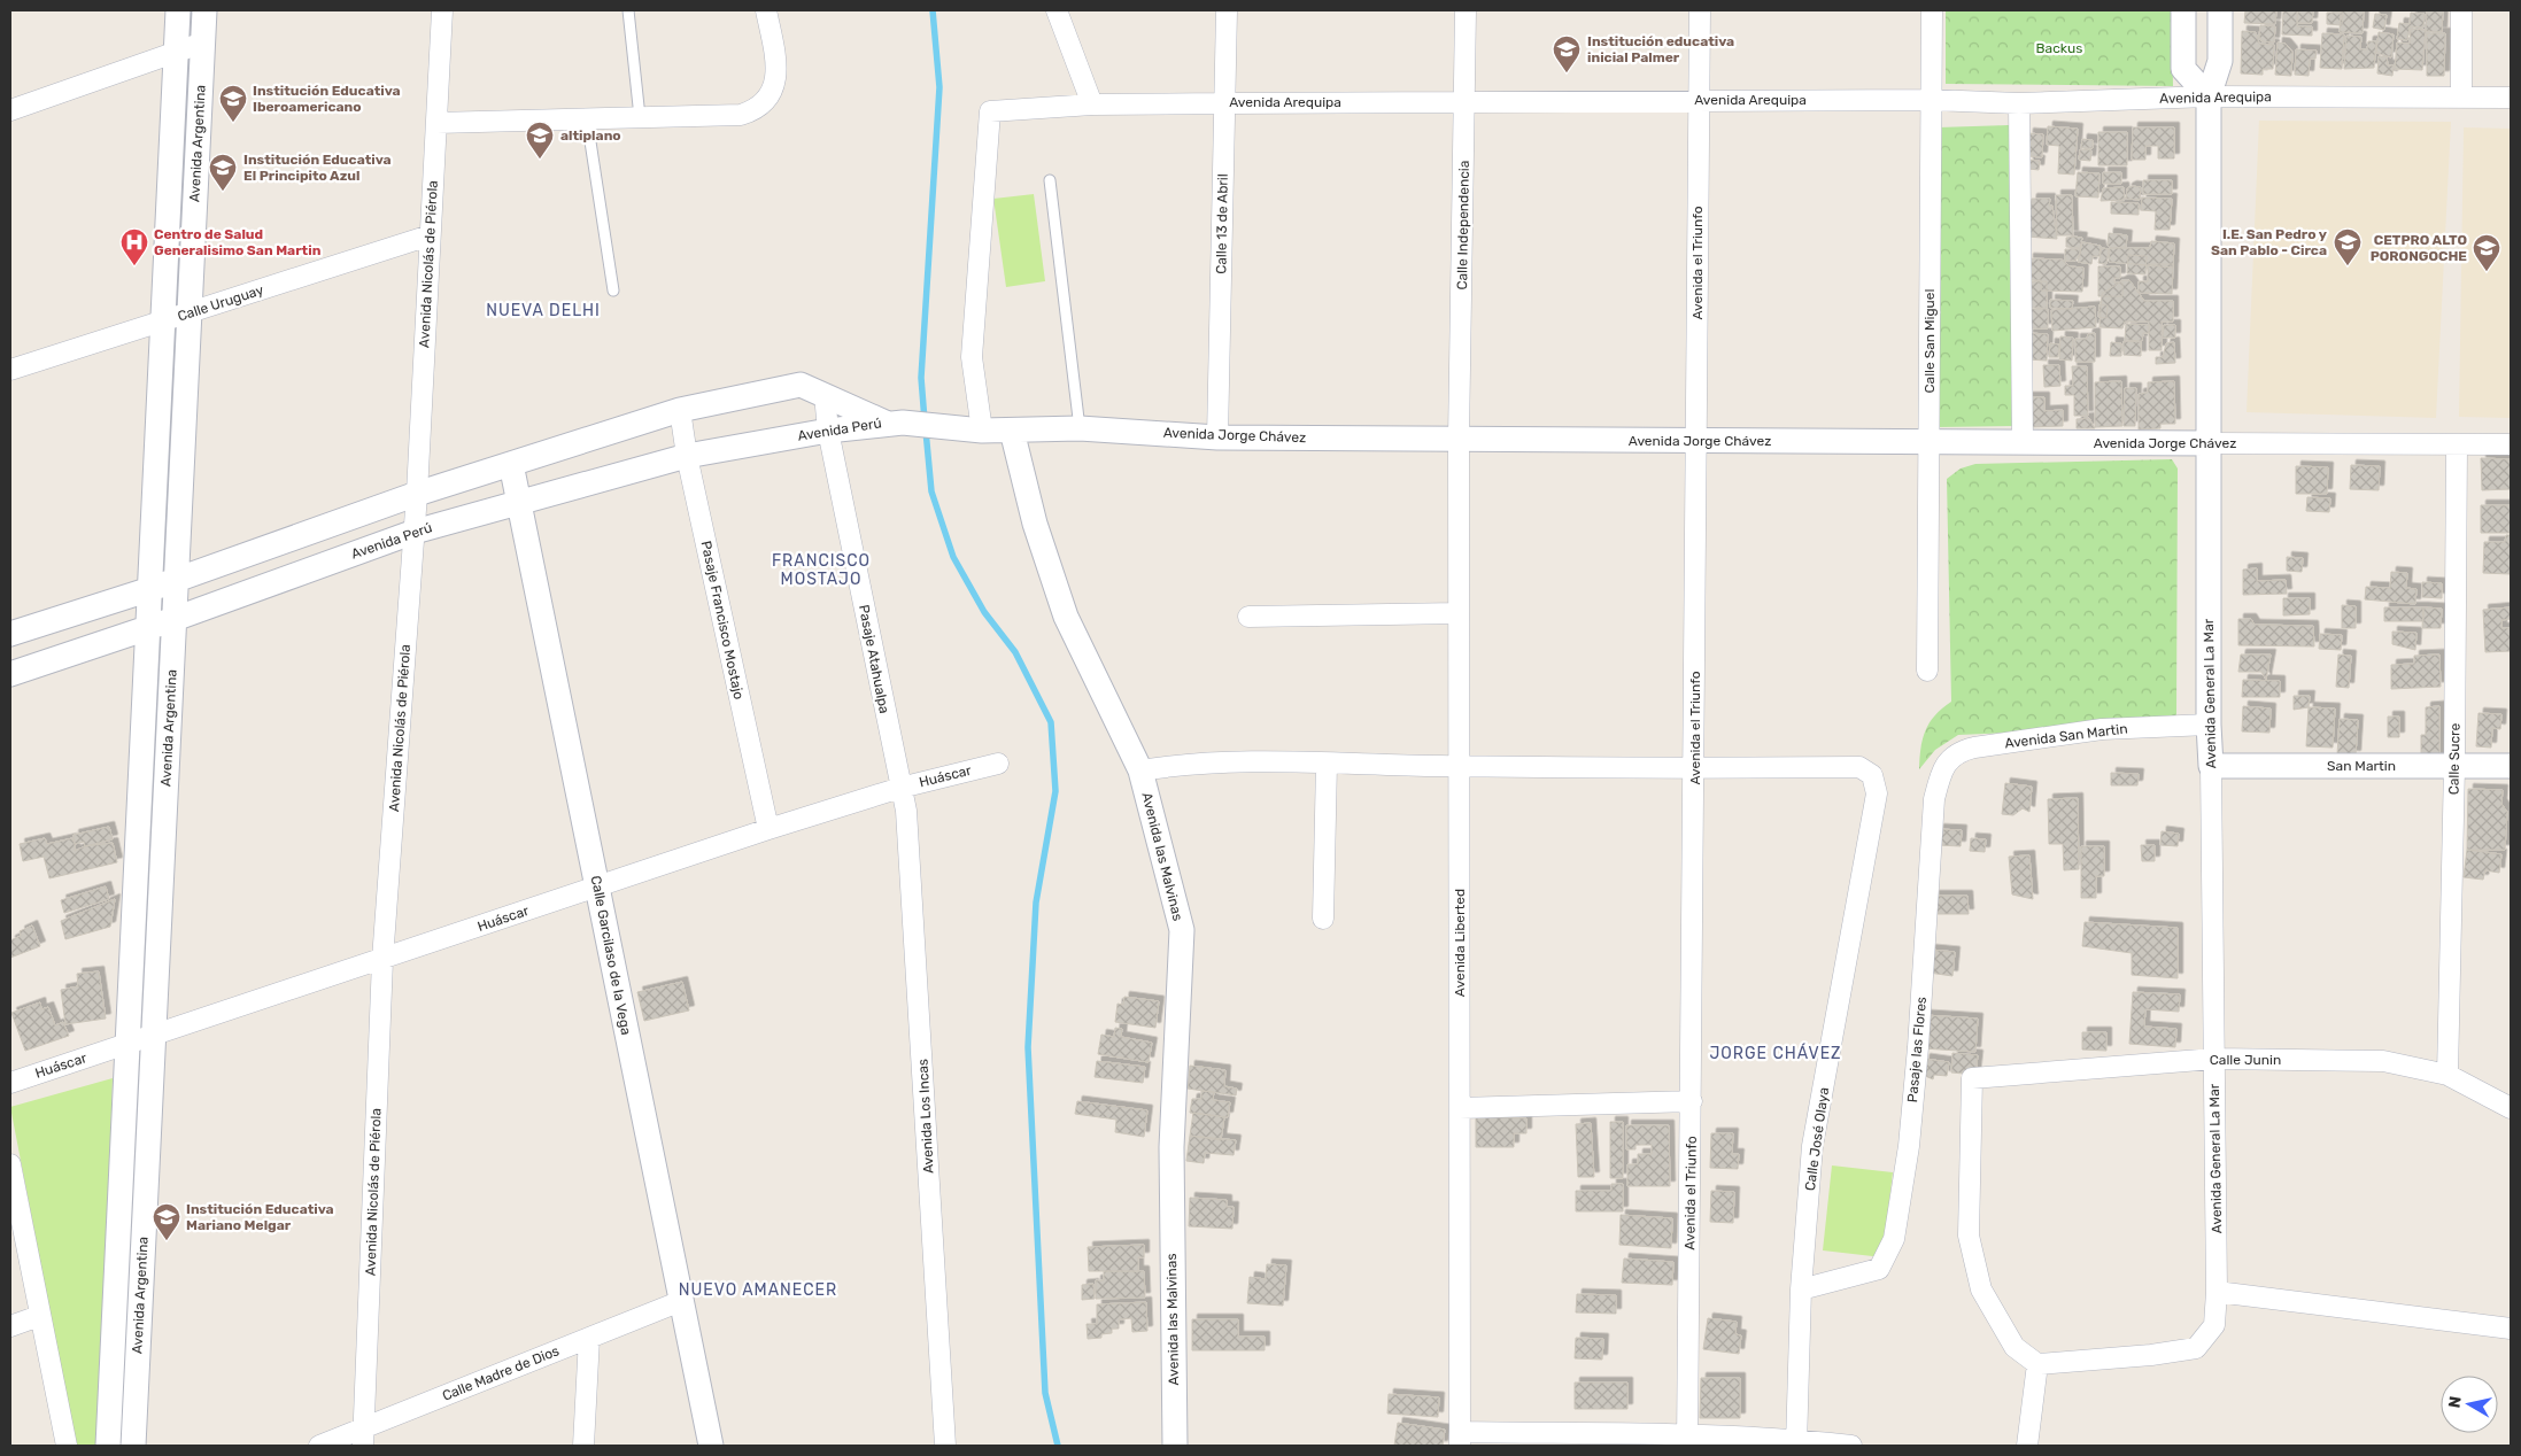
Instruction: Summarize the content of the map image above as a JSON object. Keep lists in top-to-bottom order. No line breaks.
{"streets":{"street":["Avenida Arequipa","Avenida Argentina","Calle 13 de Abril","Calle Independencia","Avenida el Triunfo","Avenida Nicolás de Piérola","Calle Uruguay","Calle San Miguel","Avenida Perú","Avenida Jorge Chávez","Pasaje Francisco Mostajo","Pasaje Atahualpa","Avenida General La Mar","Avenida San Martin","Calle Sucre","San Martin","Huáscar","Avenida las Malvinas","Avenida Liberted","Calle Garcilaso de la Vega","Pasaje las Flores","Calle Junin","Avenida Los Incas","Calle José Olaya","Calle Madre de Dios"]},"crossings":[["Avenida Arequipa","Calle 13 de Abril"],["Avenida Arequipa","Calle Independencia"],["Avenida Arequipa","Avenida el Triunfo"],["Avenida Arequipa","Calle San Miguel"],["Avenida Arequipa","Avenida Jorge Chávez"],["Avenida Arequipa","Avenida General La Mar"],["Avenida Argentina","Calle Uruguay"],["Avenida Argentina","Avenida Perú"],["Avenida Argentina","Huáscar"],["Calle 13 de Abril","Avenida Jorge Chávez"],["Calle Independencia","Avenida Jorge Chávez"],["Calle Independencia","Avenida Liberted"],["Avenida el Triunfo","Avenida Jorge Chávez"],["Avenida el Triunfo","Calle José Olaya"],["Avenida Nicolás de Piérola","Calle Uruguay"],["Avenida Nicolás de Piérola","Avenida Perú"],["Avenida Nicolás de Piérola","Huáscar"],["Avenida Nicolás de Piérola","Calle Madre de Dios"],["Calle San Miguel","Avenida Jorge Chávez"],["Avenida Perú","Avenida Jorge Chávez"],["Avenida Perú","Pasaje Francisco Mostajo"],["Avenida Perú","Pasaje Atahualpa"],["Avenida Perú","Calle Garcilaso de la Vega"],["Avenida Jorge Chávez","Avenida General La Mar"],["Avenida Jorge Chávez","Calle Sucre"],["Avenida Jorge Chávez","Avenida las Malvinas"],["Avenida Jorge Chávez","Avenida Liberted"],["Pasaje Francisco Mostajo","Huáscar"],["Pasaje Atahualpa","Huáscar"],["Pasaje Atahualpa","Avenida Los Incas"],["Avenida General La Mar","Avenida San Martin"],["Avenida General La Mar","San Martin"],["Avenida General La Mar","Calle Junin"],["Avenida San Martin","Pasaje las Flores"],["Calle Sucre","San Martin"],["Calle Sucre","Calle Junin"],["Huáscar","Calle Garcilaso de la Vega"],["Huáscar","Avenida Los Incas"],["Calle Garcilaso de la Vega","Calle Madre de Dios"],["Pasaje las Flores","Calle José Olaya"]],"districts":["NUEVA DELHI","FRANCISCO MOSTAJO","JORGE CHÁVEZ","NUEVO AMANECER"],"parks":["Backus"],"places":{"school or university":["Institución educativa inicial Palmer","Institución Educativa Iberoamericano","altiplano","Institución Educativa El Principito Azul","I.E. San Pedro y San Pablo - Circa","CETPRO ALTO PORONGOCHE","Institución Educativa Mariano Melgar"],"hospital":["Centro de Salud Generalisimo San Martin"]},"north":"left"}
